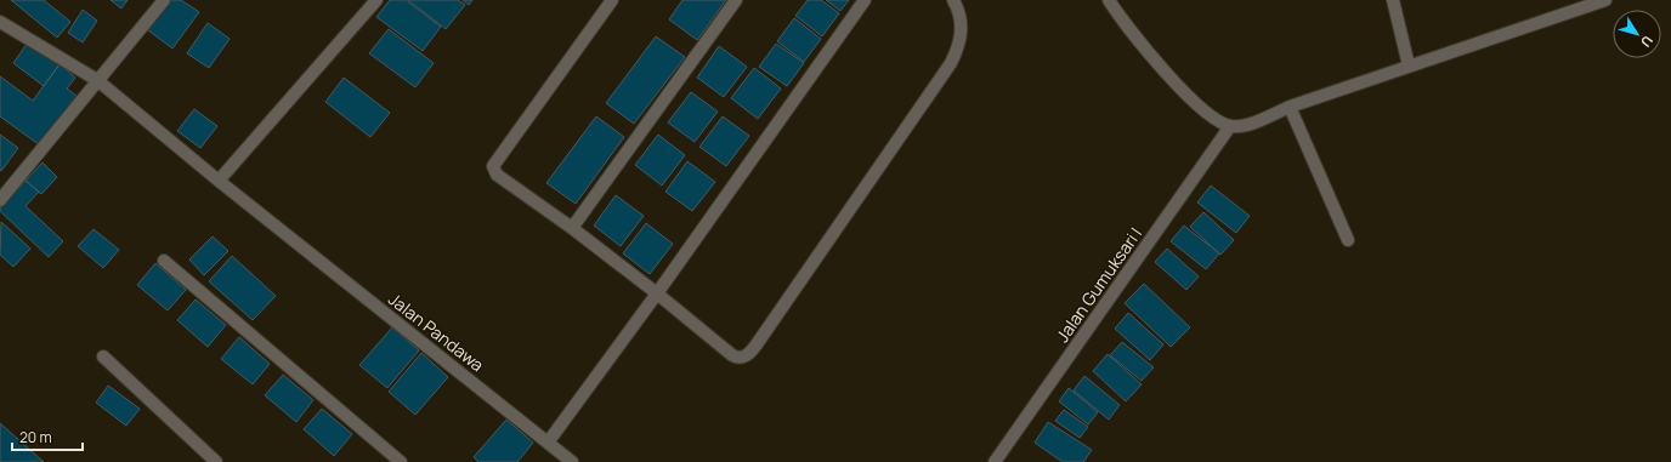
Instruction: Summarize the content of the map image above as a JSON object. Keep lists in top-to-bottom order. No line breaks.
{"streets":{"street":["Jalan Gumuksari I","Jalan Pandawa"]},"scale_bar":"20 m","north":"bottom right"}
